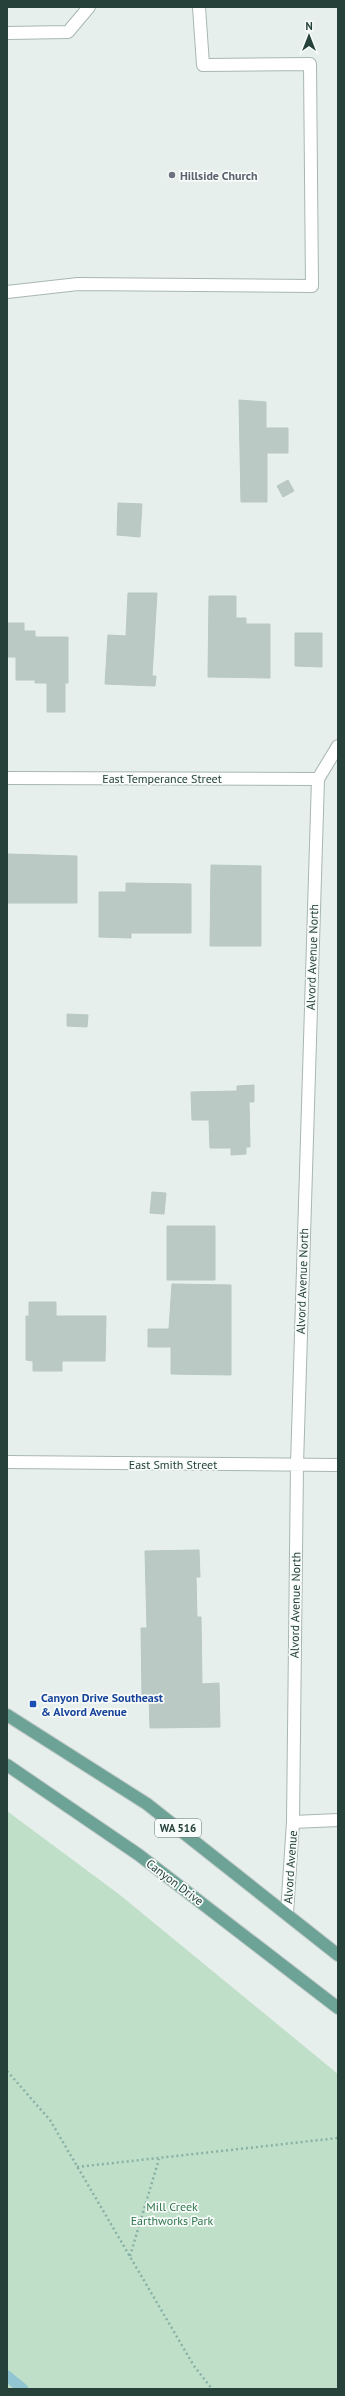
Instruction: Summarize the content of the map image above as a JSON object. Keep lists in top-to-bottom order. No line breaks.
{"streets":{"main road":["WA 516","Canyon Drive"],"street":["East Temperance Street","Alvord Avenue North","East Smith Street","Alvord Avenue"]},"crossings":[["East Temperance Street","Alvord Avenue North"],["Alvord Avenue North","East Smith Street"],["Alvord Avenue North","Alvord Avenue"],["WA 516","Alvord Avenue"]],"parks":["Mill Creek Earthworks Park"],"places":{"other":["Hillside Church"],"transit":["Canyon Drive Southeast & Alvord Avenue"]},"north":"top"}
